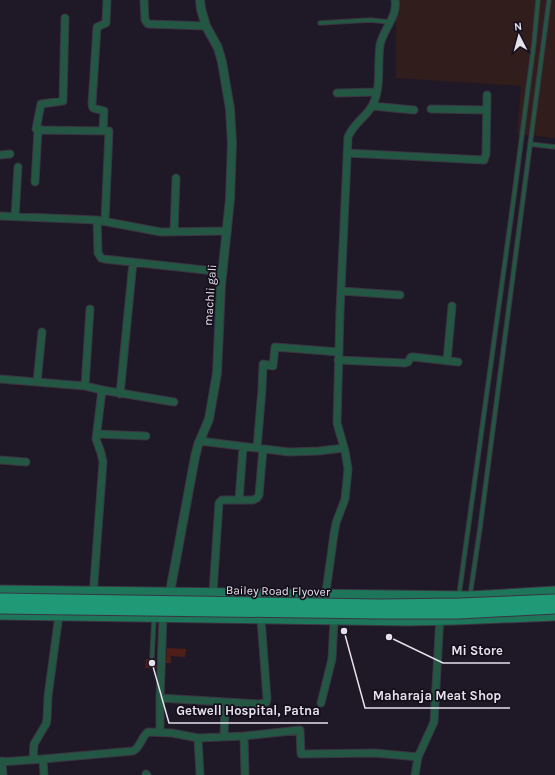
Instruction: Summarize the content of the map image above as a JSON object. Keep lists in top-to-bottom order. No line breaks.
{"streets":{"highway":["Bailey Road Flyover"],"street":["machli gali"]},"places":["Maharaja Meat Shop","Mi Store","Getwell Hospital, Patna"],"north":"top"}
